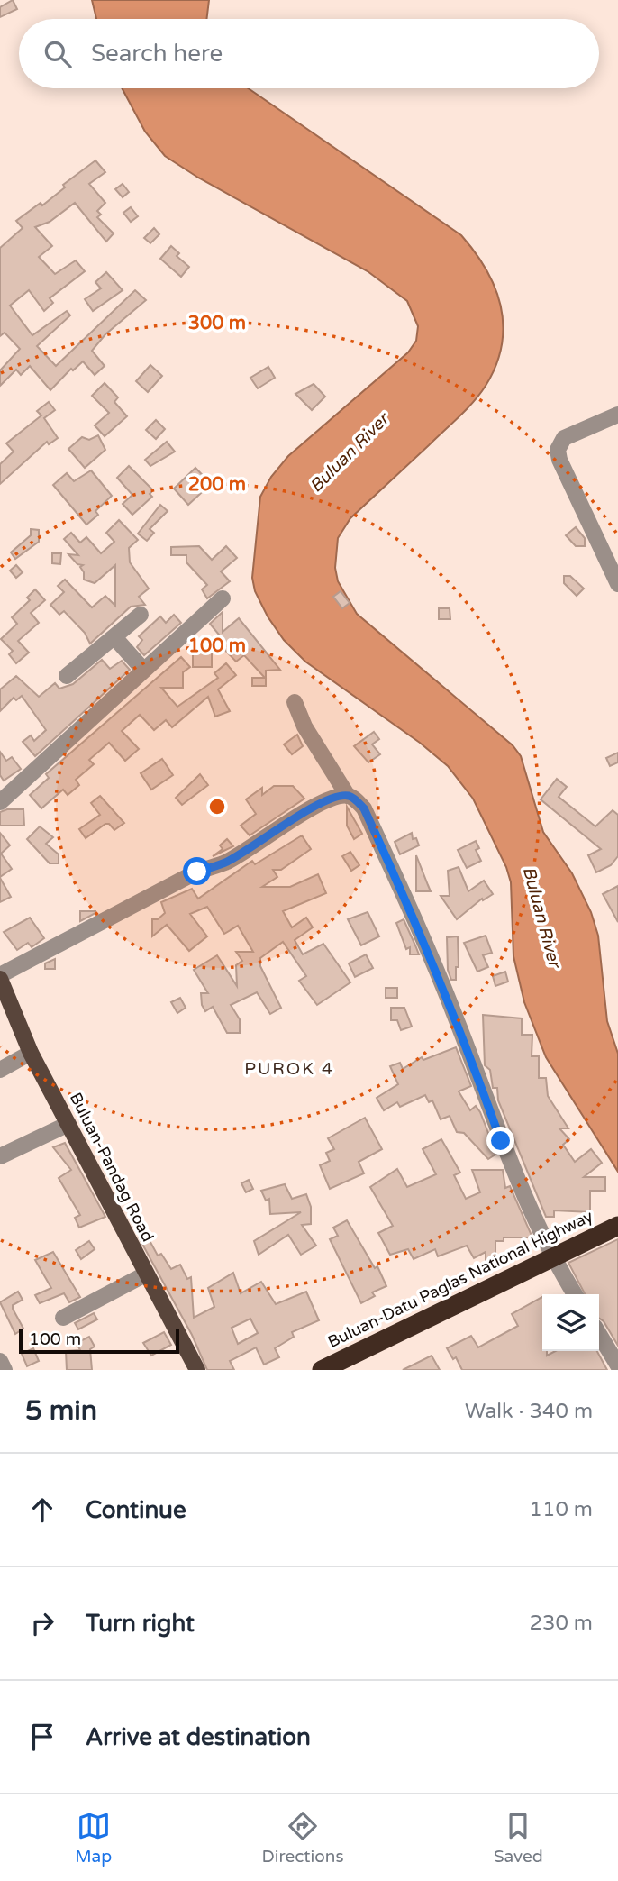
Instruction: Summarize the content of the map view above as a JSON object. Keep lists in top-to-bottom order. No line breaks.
{"streets":{"highway":["Buluan-Datu Paglas National Highway"],"main road":["Buluan-Pandag Road"]},"districts":["PUROK 4"],"water":["Buluan River"],"scale_bar":"100 m","page":{"search":"Search here","scale":"100 m","heading":["5 min","Walk · 340 m"],"list":[["Continue","110 m"],["Turn right","230 m"],"Arrive at destination"],"nav":["Map","Directions","Saved"]},"rings":["300 m","200 m","100 m"]}
